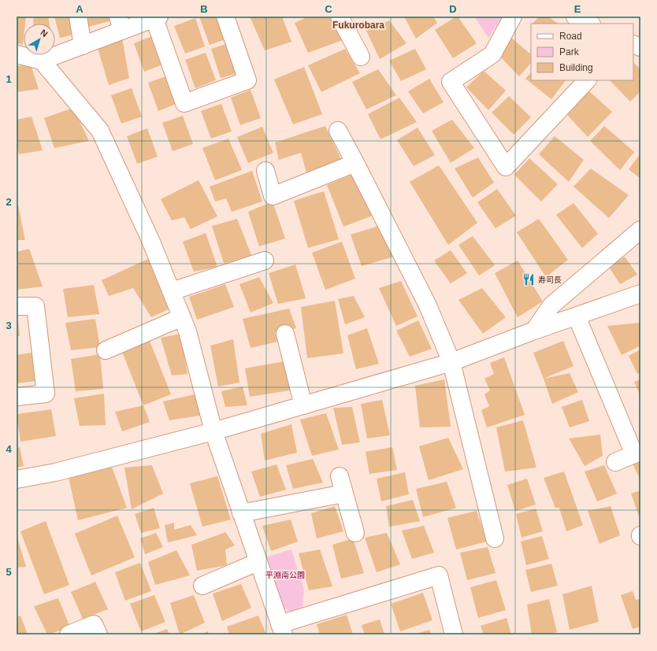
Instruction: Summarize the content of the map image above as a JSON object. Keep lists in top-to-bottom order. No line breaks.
{"districts":["Fukurobara"],"parks":["平淵南公園"],"places":{"restaurant":["寿司長"]},"legend":["Road","Park","Building"],"north":"top right","grid":{"columns":["A","B","C","D","E"],"rows":["1","2","3","4","5"]}}
